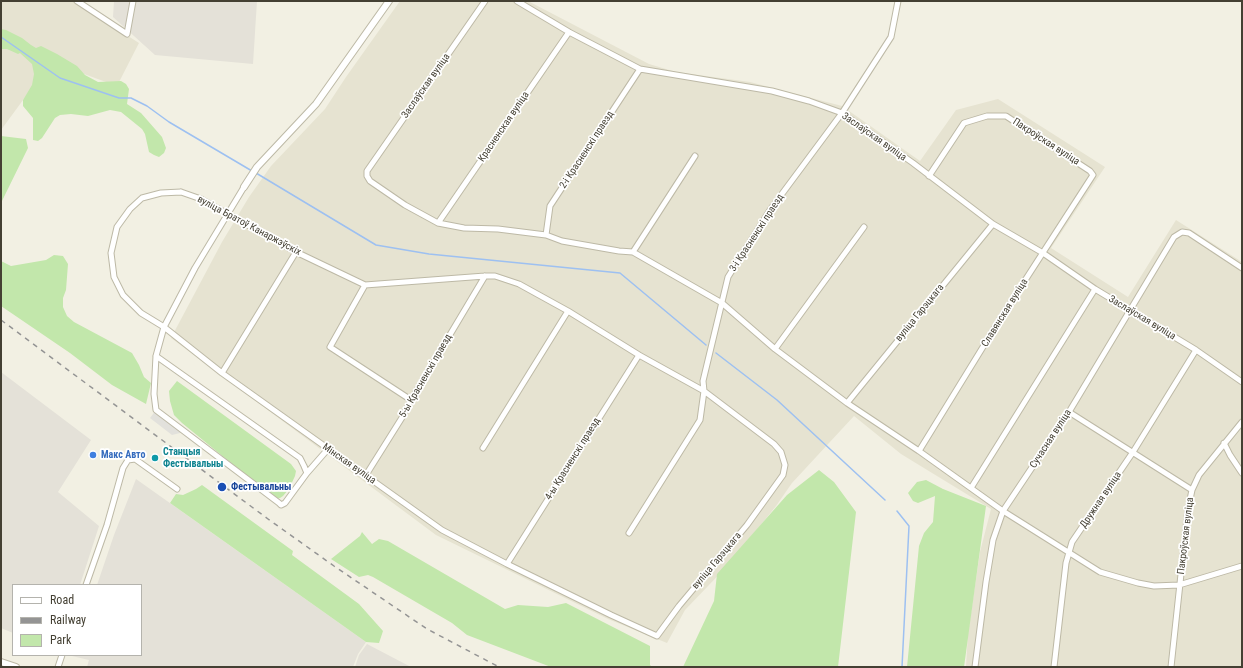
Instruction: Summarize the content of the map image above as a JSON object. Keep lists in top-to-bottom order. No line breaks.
{"streets":{"street":["Заслаўская вуліца","Красненская вуліца","Пакроўская вуліца","2-і Красненскі праезд","вуліца Братоў Канаржэўскіх","3-і Красненскі праезд","вуліца Гарэцкага","Славянская вуліца","5-ы Красненскі праезд","Сучасная вуліца","4-ы Красненскі праезд","Мінская вуліца","Дружная вуліца"]},"crossings":[["Заслаўская вуліца","Красненская вуліца"],["Заслаўская вуліца","Пакроўская вуліца"],["Заслаўская вуліца","2-і Красненскі праезд"],["Заслаўская вуліца","3-і Красненскі праезд"],["Заслаўская вуліца","вуліца Гарэцкага"],["Заслаўская вуліца","Славянская вуліца"],["Заслаўская вуліца","Сучасная вуліца"],["Заслаўская вуліца","Дружная вуліца"],["Пакроўская вуліца","Славянская вуліца"],["вуліца Братоў Канаржэўскіх","3-і Красненскі праезд"],["вуліца Братоў Канаржэўскіх","вуліца Гарэцкага"],["вуліца Братоў Канаржэўскіх","5-ы Красненскі праезд"],["вуліца Братоў Канаржэўскіх","4-ы Красненскі праезд"],["вуліца Братоў Канаржэўскіх","Мінская вуліца"],["вуліца Гарэцкага","Мінская вуліца"],["5-ы Красненскі праезд","Мінская вуліца"],["4-ы Красненскі праезд","Мінская вуліца"]],"places":["Макс Авто","Станцыя Фестывальны","Фестывальны"],"legend":["Road","Railway","Park"]}
